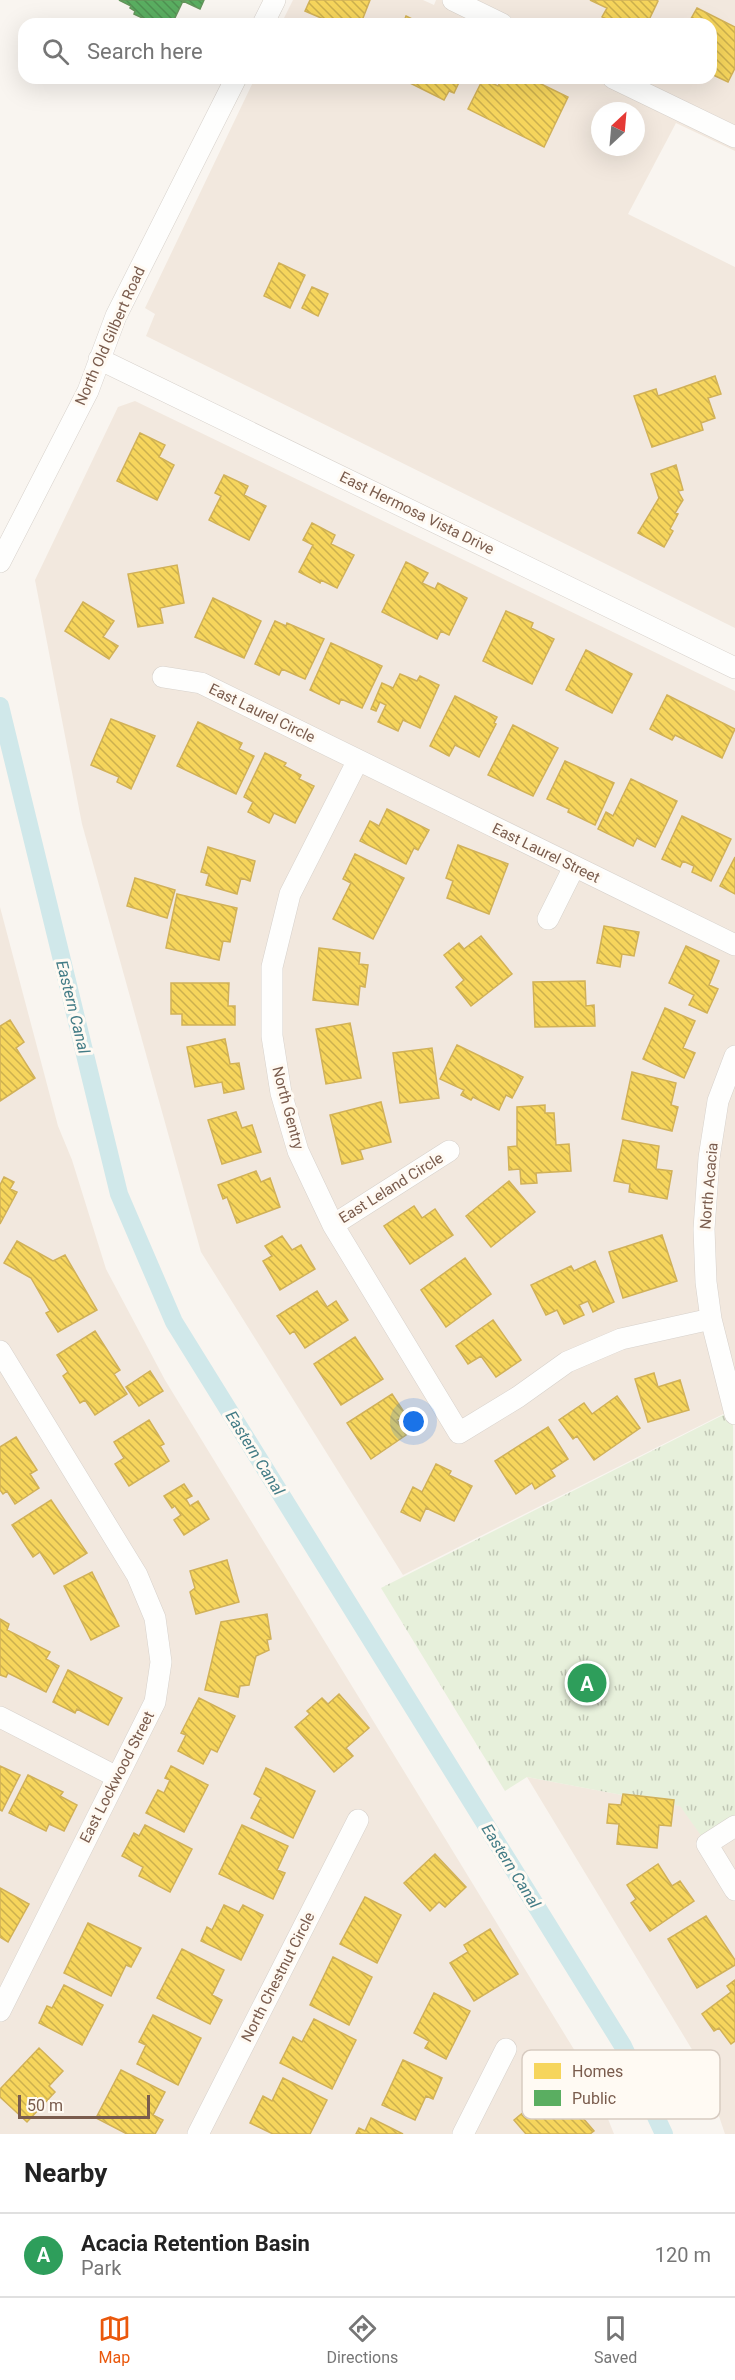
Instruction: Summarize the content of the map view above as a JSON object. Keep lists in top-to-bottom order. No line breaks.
{"streets":{"street":["North Old Gilbert Road","East Hermosa Vista Drive","East Laurel Circle","East Laurel Street","North Gentry","North Acacia","East Leland Circle","East Lockwood Street","North Chestnut Circle"]},"crossings":[["North Old Gilbert Road","East Hermosa Vista Drive"],["East Laurel Circle","East Laurel Street"],["East Laurel Circle","North Gentry"],["East Laurel Street","North Gentry"],["North Gentry","North Acacia"],["North Gentry","East Leland Circle"]],"water":["Eastern Canal"],"legend":["Homes","Public"],"scale_bar":"50 m","north":"top right","page":{"search":"Search here","pins":"A","scale":"50 m","heading":"Nearby","list":[{"mark":"A","name":"Acacia Retention Basin","note":"Park","value":"120 m"}],"nav":["Map","Directions","Saved"]}}
